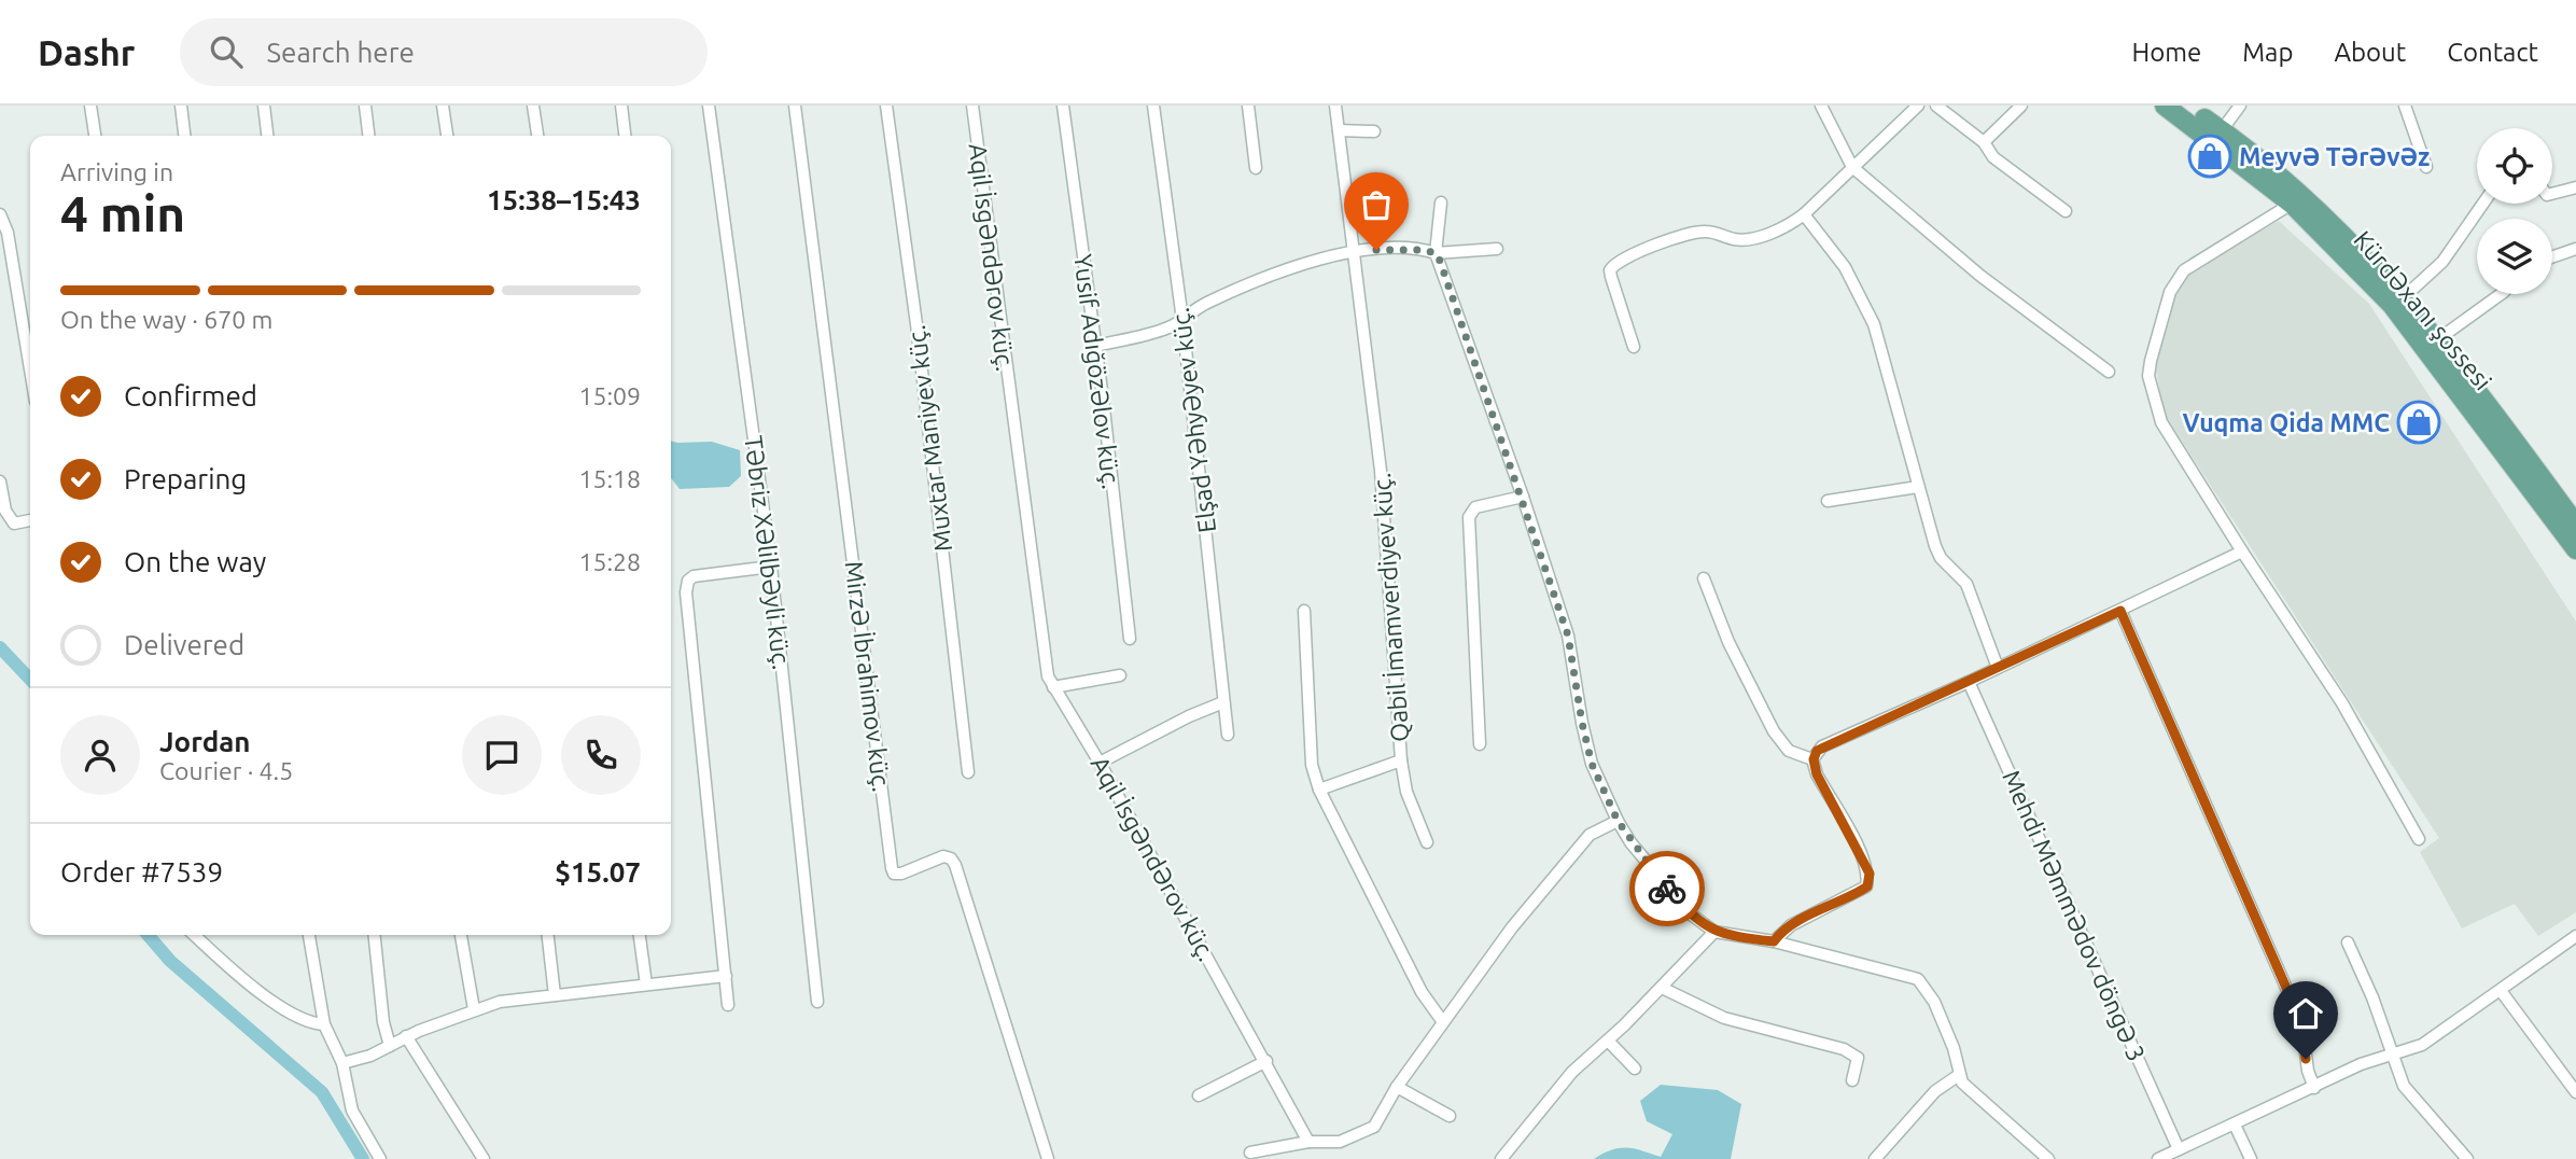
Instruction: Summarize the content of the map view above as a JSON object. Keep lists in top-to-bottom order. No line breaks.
{"streets":{"main road":["Kürdəxanı şossesi"],"street":["Aqil İsgəndərov küç.","Yusif Adığözəlov küç.","Elşad Yəhyəyev küç.","Muxtar Maniyev küç.","Təbriz Xəlilbəyli küç.","Qabil İmamverdiyev küç.","Mirzə İbrahimov küç.","Mehdi Məmmədov döngə 3"]},"places":{"shop":["Meyvə Tərəvəz","Vuqma Qida MMC"]},"page":{"header":"Dashr","search":"Search here","nav":["Home","Map","About","Contact"],"heading":["4 min","Arriving in","15:38–15:43"],"panel":["Jordan","Courier · 4.5","Order #7539","$15.07"],"bar":"On the way · 670 m","list":[["Confirmed","15:09"],["Preparing","15:18"],["On the way","15:28"],"Delivered"]}}
